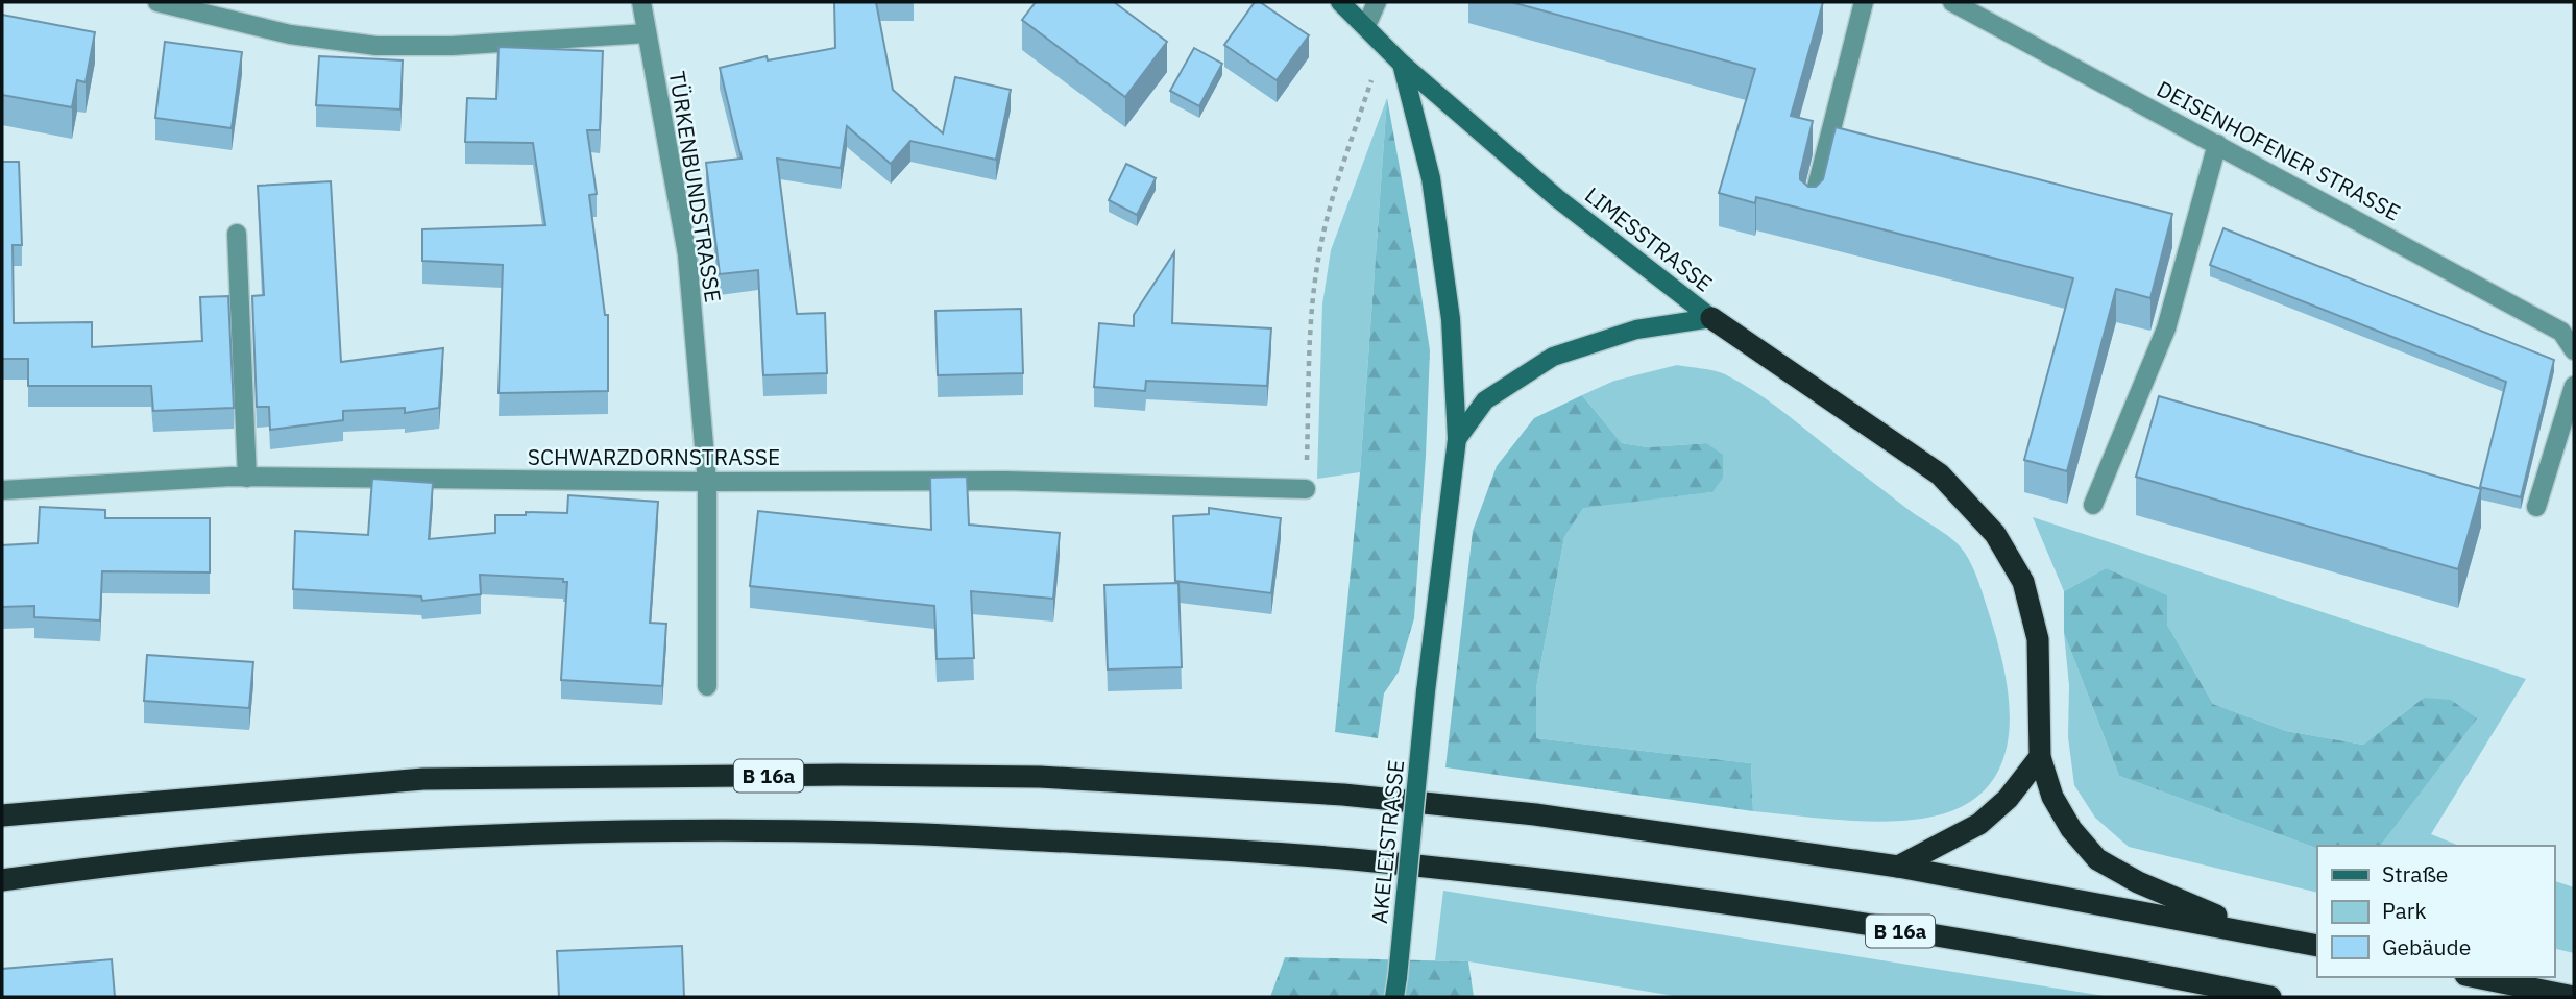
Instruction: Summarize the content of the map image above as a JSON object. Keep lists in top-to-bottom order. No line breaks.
{"streets":{"highway":["B 16a"],"street":["DEISENHOFENER STRASSE","TÜRKENBUNDSTRASSE","LIMESSTRASSE","SCHWARZDORNSTRASSE","AKELEISTRASSE"]},"crossings":[["TÜRKENBUNDSTRASSE","SCHWARZDORNSTRASSE"],["LIMESSTRASSE","AKELEISTRASSE"]],"legend":["Straße","Park","Gebäude"]}
